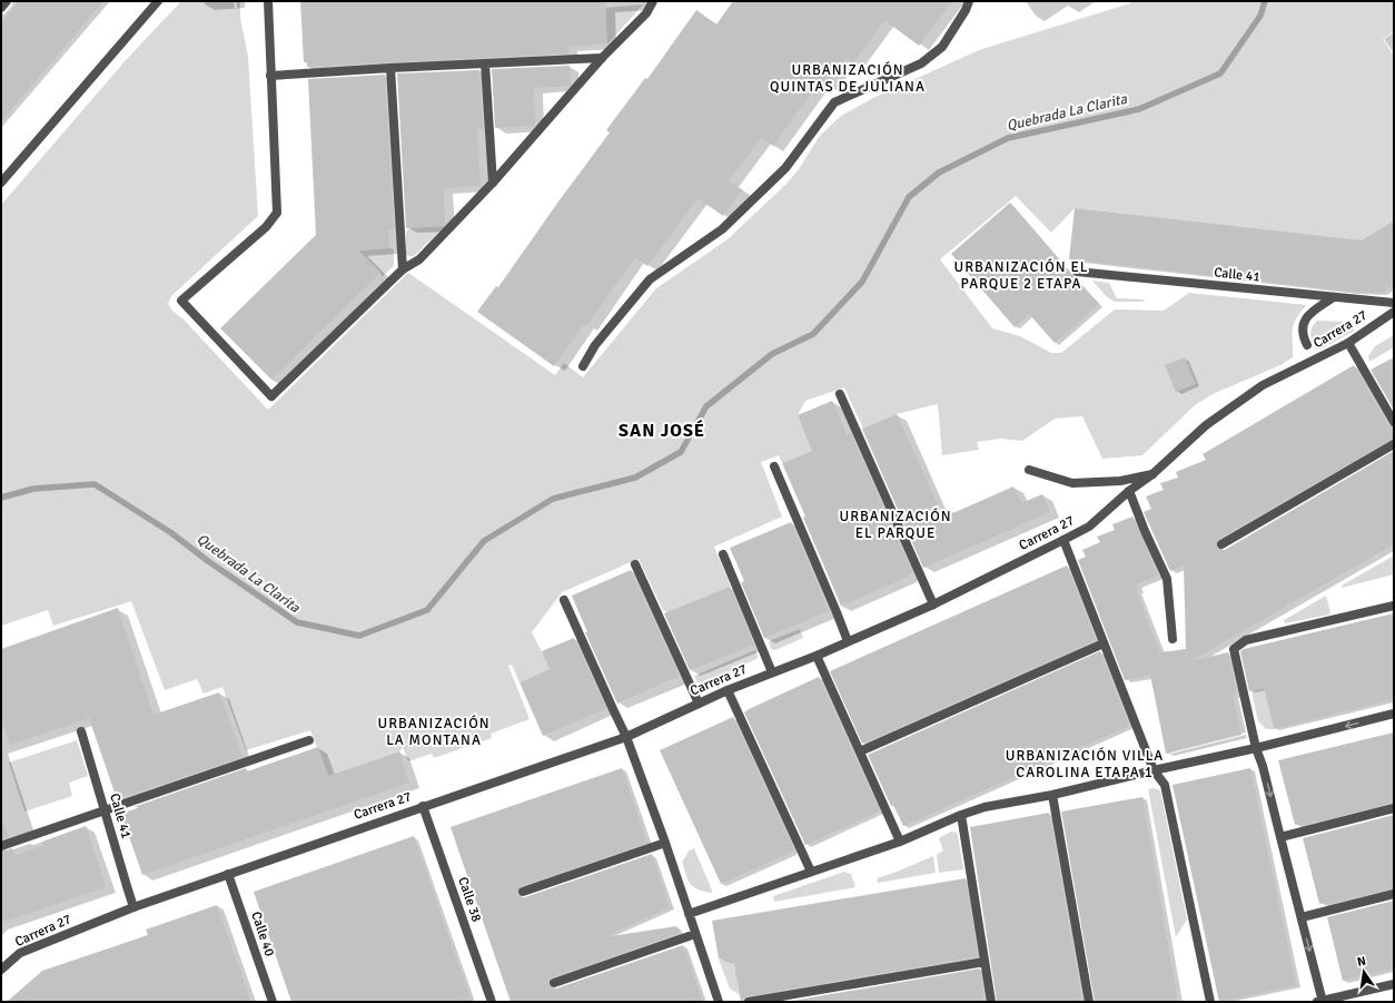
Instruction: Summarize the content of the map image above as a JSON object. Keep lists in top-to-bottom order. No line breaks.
{"streets":{"street":["Calle 41","Carrera 27","Calle 38","Calle 40"]},"crossings":[["Calle 41","Carrera 27"],["Carrera 27","Calle 38"],["Carrera 27","Calle 40"]],"districts":["URBANIZACIÓN QUINTAS DE JULIANA","URBANIZACIÓN EL PARQUE 2 ETAPA","SAN JOSÉ","URBANIZACIÓN EL PARQUE","URBANIZACIÓN LA MONTANA","URBANIZACIÓN VILLA CAROLINA ETAPA 1"],"water":["Quebrada La Clarita"],"north":"top"}
